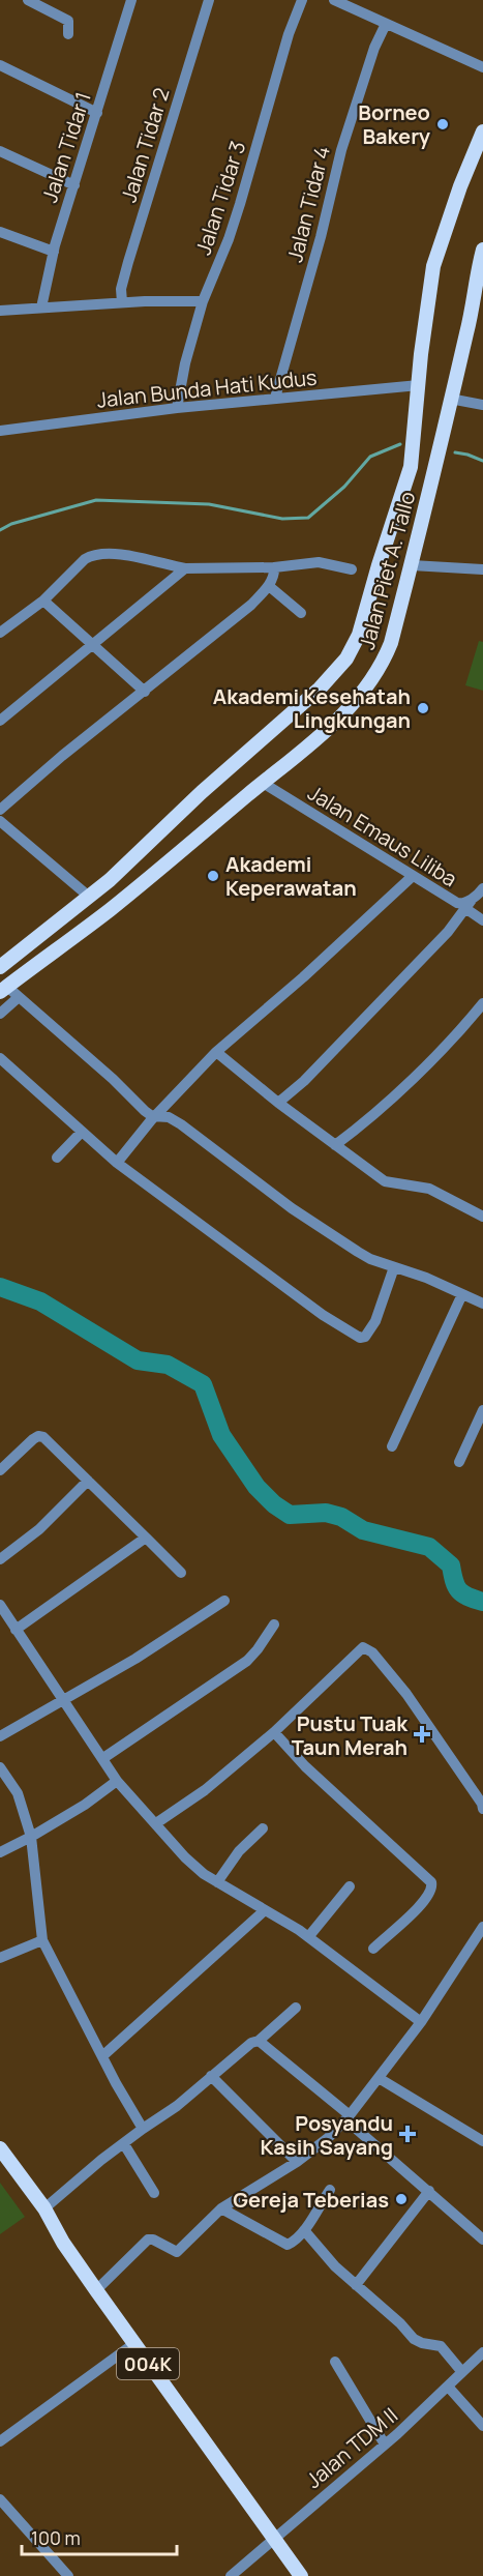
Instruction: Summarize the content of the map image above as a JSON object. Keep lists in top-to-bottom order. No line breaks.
{"streets":{"main road":["Jalan Piet A. Tallo","004K"],"street":["Jalan Tidar 2","Jalan Tidar 1","Jalan Tidar 3","Jalan Tidar 4","Jalan Bunda Hati Kudus","Jalan Emaus Liliba","Jalan TDM II"]},"crossings":[["Jalan Tidar 3","Jalan Bunda Hati Kudus"],["Jalan Tidar 4","Jalan Bunda Hati Kudus"],["Jalan Bunda Hati Kudus","Jalan Piet A. Tallo"],["Jalan Piet A. Tallo","Jalan Emaus Liliba"],["004K","Jalan TDM II"]],"places":{"other":["Borneo Bakery","Akademi Kesehatah Lingkungan","Akademi Keperawatan","Gereja Teberias"],"health":["Pustu Tuak Taun Merah","Posyandu Kasih Sayang"]},"scale_bar":"100 m"}
